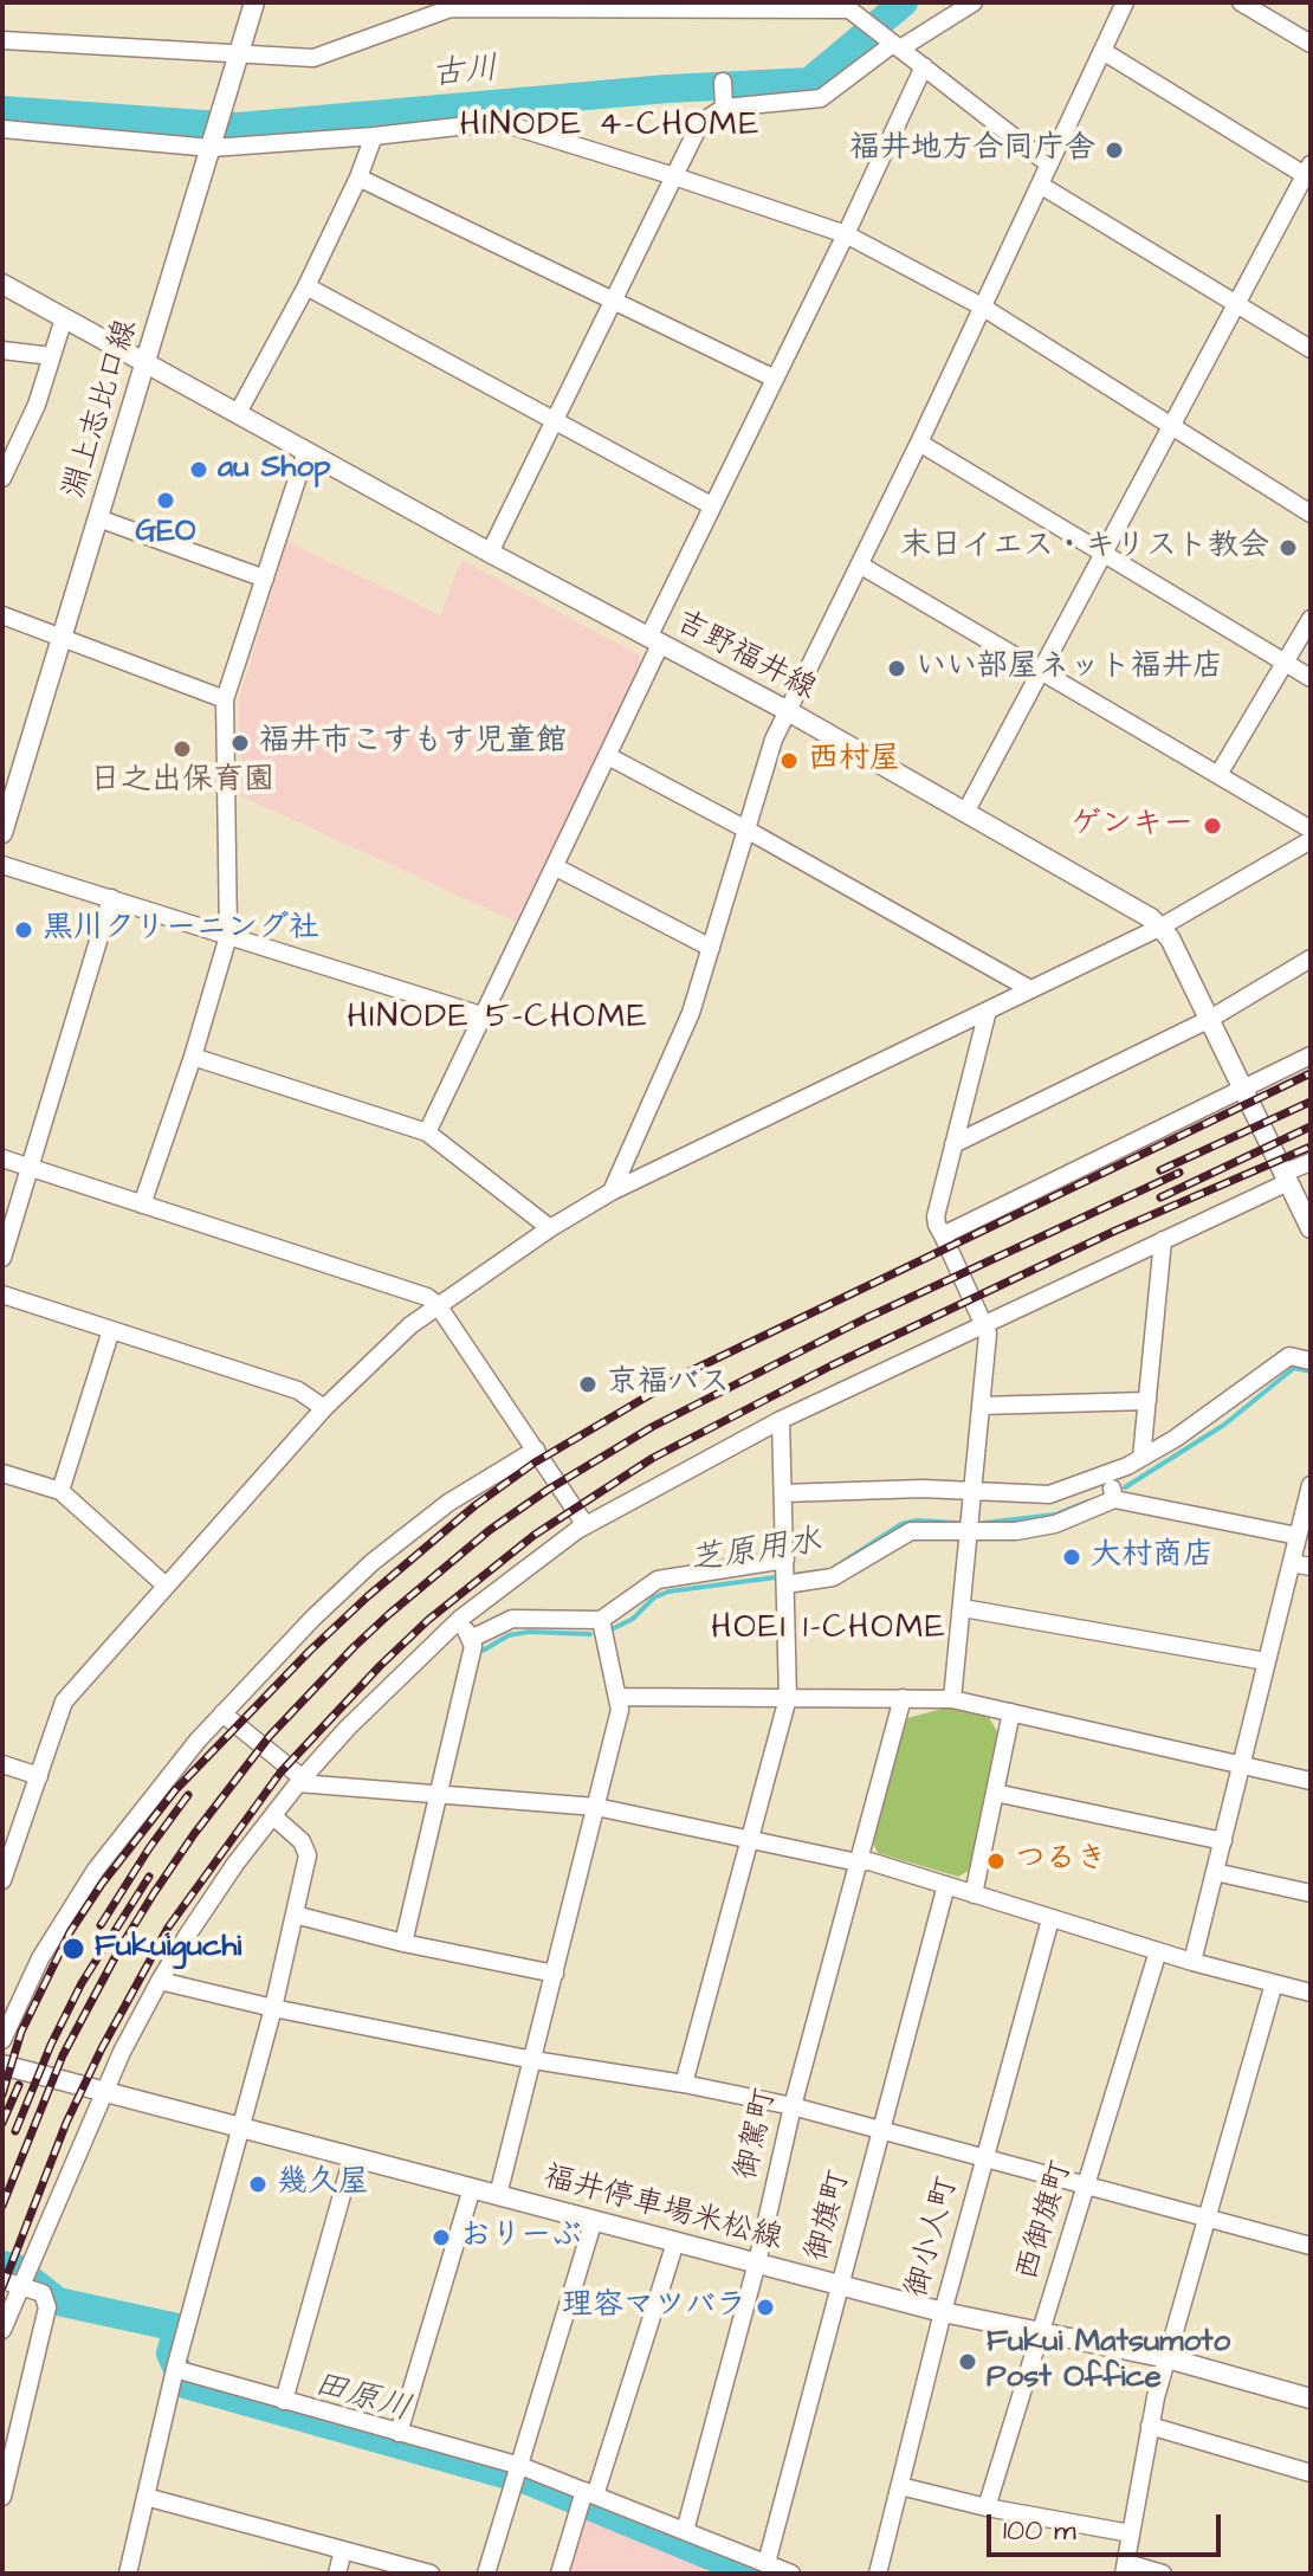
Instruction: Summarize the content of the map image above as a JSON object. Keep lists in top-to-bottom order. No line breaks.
{"streets":{"main road":["淵上志比口線","吉野福井線","福井停車場米松線"],"street":["御駕町","御旗町","西御旗町","御小人町"]},"crossings":[["淵上志比口線","吉野福井線"],["御駕町","福井停車場米松線"],["福井停車場米松線","御旗町"],["福井停車場米松線","西御旗町"],["福井停車場米松線","御小人町"]],"districts":["HINODE 4-CHOME","HINODE 5-CHOME","HOEI 1-CHOME"],"water":["古川","芝原用水","田原川"],"places":["福井地方合同庁舎","au Shop","GEO","末日イエス・キリスト教会","いい部屋ネット福井店","福井市こすもす児童館","日之出保育園","西村屋","ゲンキー","黒川クリーニング社","京福バス","大村商店","つるき","Fukuiguchi","幾久屋","おりーぶ","理容マツバラ","Fukui Matsumoto Post Office"],"scale_bar":"100 m"}
